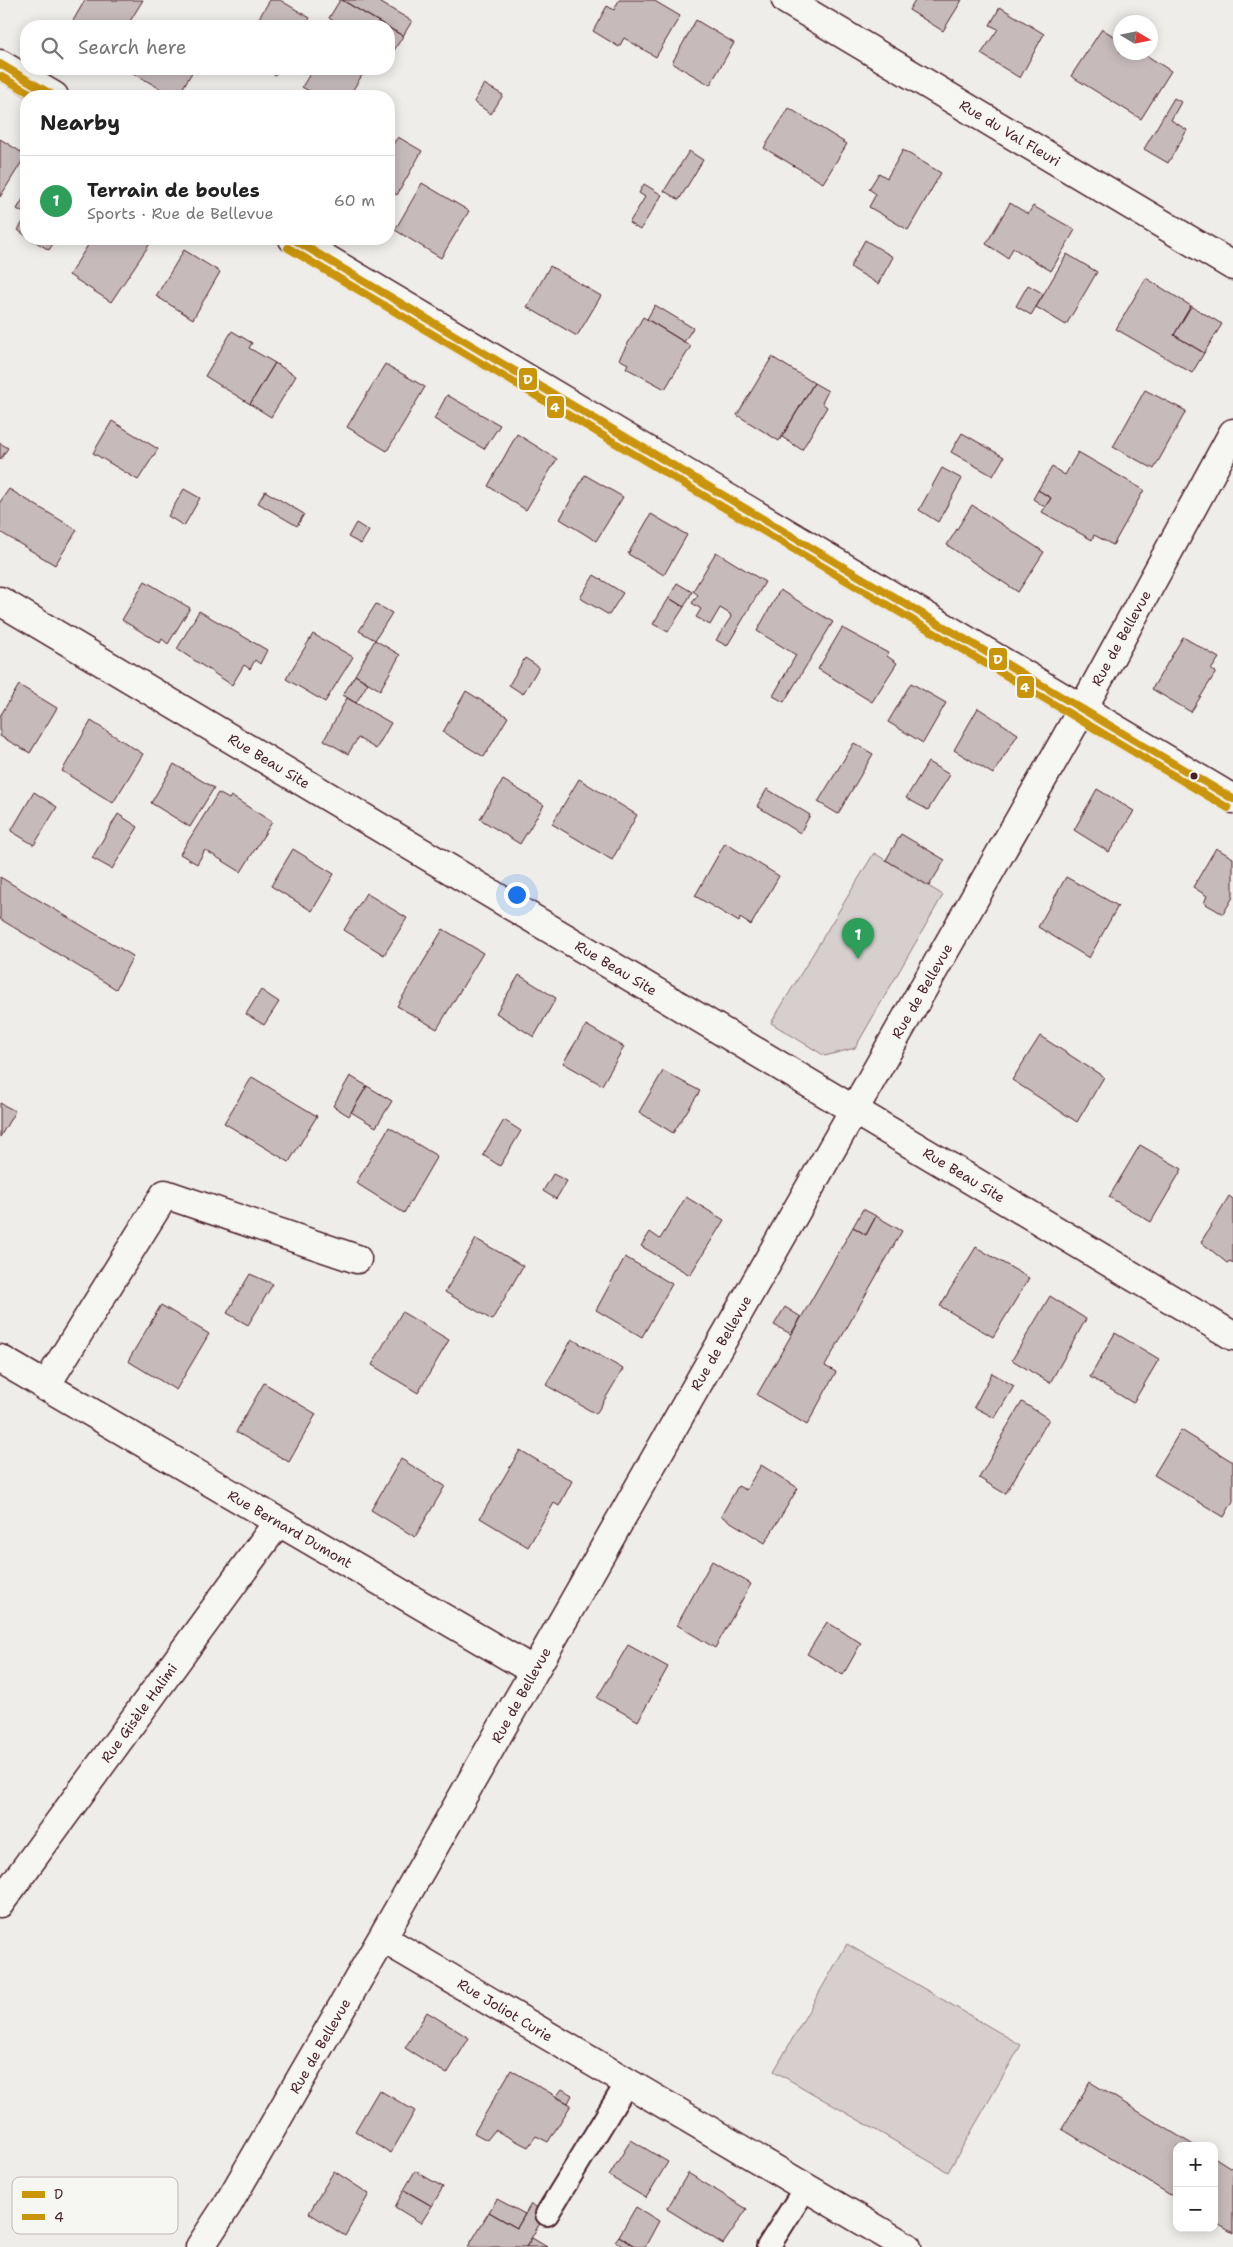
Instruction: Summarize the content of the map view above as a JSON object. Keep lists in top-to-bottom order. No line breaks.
{"streets":{"street":["Rue du Val Fleuri","Rue de Bellevue","Rue Beau Site","Rue Bernard Dumont","Rue Gisèle Halimi","Rue Joliot Curie"]},"crossings":[["Rue de Bellevue","Rue Beau Site"],["Rue de Bellevue","Rue Bernard Dumont"],["Rue de Bellevue","Rue Joliot Curie"],["Rue Bernard Dumont","Rue Gisèle Halimi"]],"lines":["transit line D","transit line 4"],"legend":["D","4"],"north":"right","page":{"search":"Search here","heading":"Nearby","list":[{"mark":"1","name":"Terrain de boules","note":"Sports · Rue de Bellevue","value":"60 m"}],"pins":"1","map_buttons":["+","−"]}}
